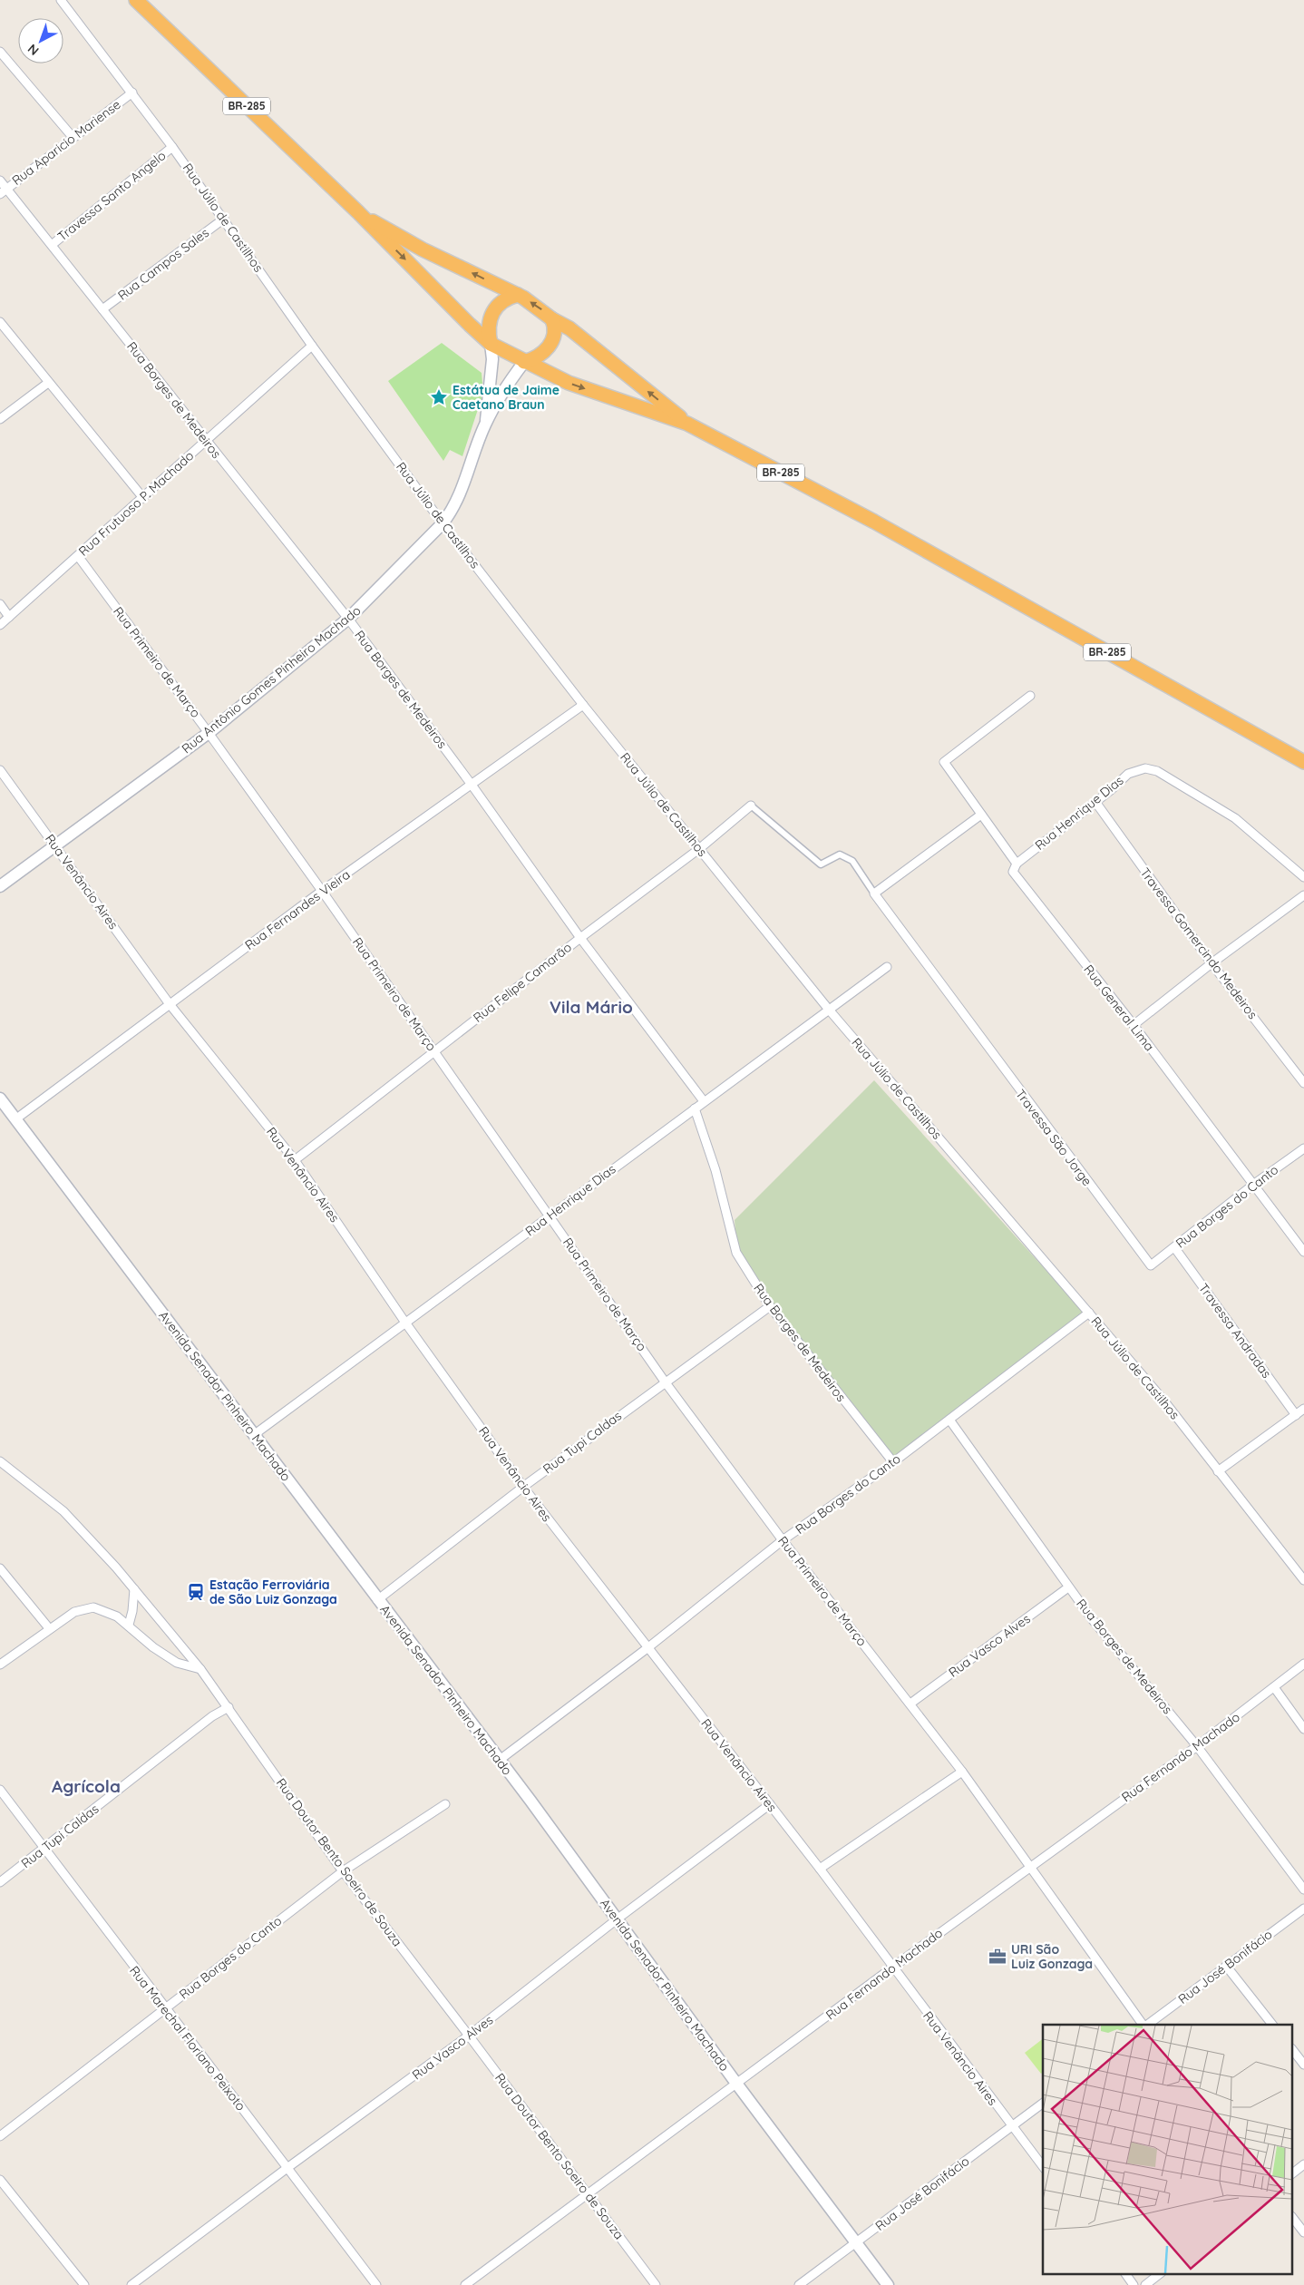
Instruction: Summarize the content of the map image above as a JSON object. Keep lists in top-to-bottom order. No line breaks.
{"streets":{"highway":["BR-285"],"main road":["Rua Antônio Gomes Pinheiro Machado","Avenida Senador Pinheiro Machado"],"street":["Rua Aparicio Mariense","Travessa Santo Angelo","Rua Júlio de Castilhos","Rua Campos Sales","Rua Borges de Medeiros","Rua Frutuoso P. Machado","Rua Primeiro de Março","Rua Henrique Dias","Rua Venâncio Aires","Rua Fernandes Vieira","Travessa Gomercindo Medeiros","Rua Felipe Camarão","Rua General Lima","Travessa São Jorge","Rua Borges do Canto","Travessa Andradas","Rua Tupi Caldas","Rua Vasco Alves","Rua Fernando Machado","Rua Doutor Bento Soeiro de Souza","Rua José Bonifácio","Rua Marechal Floriano Peixoto"]},"crossings":[["BR-285","Rua Antônio Gomes Pinheiro Machado"],["Rua Aparicio Mariense","Rua Júlio de Castilhos"],["Rua Aparicio Mariense","Rua Borges de Medeiros"],["Travessa Santo Angelo","Rua Júlio de Castilhos"],["Travessa Santo Angelo","Rua Borges de Medeiros"],["Rua Júlio de Castilhos","Rua Campos Sales"],["Rua Júlio de Castilhos","Rua Frutuoso P. Machado"],["Rua Júlio de Castilhos","Rua Antônio Gomes Pinheiro Machado"],["Rua Júlio de Castilhos","Rua Henrique Dias"],["Rua Júlio de Castilhos","Rua Fernandes Vieira"],["Rua Júlio de Castilhos","Rua Felipe Camarão"],["Rua Júlio de Castilhos","Rua Borges do Canto"],["Rua Campos Sales","Rua Borges de Medeiros"],["Rua Borges de Medeiros","Rua Frutuoso P. Machado"],["Rua Borges de Medeiros","Rua Antônio Gomes Pinheiro Machado"],["Rua Borges de Medeiros","Rua Henrique Dias"],["Rua Borges de Medeiros","Rua Fernandes Vieira"],["Rua Borges de Medeiros","Rua Felipe Camarão"],["Rua Borges de Medeiros","Rua Borges do Canto"],["Rua Borges de Medeiros","Rua Tupi Caldas"],["Rua Borges de Medeiros","Rua Vasco Alves"],["Rua Borges de Medeiros","Rua Fernando Machado"],["Rua Frutuoso P. Machado","Rua Primeiro de Março"],["Rua Primeiro de Março","Rua Antônio Gomes Pinheiro Machado"],["Rua Primeiro de Março","Rua Henrique Dias"],["Rua Primeiro de Março","Rua Fernandes Vieira"],["Rua Primeiro de Março","Rua Felipe Camarão"],["Rua Primeiro de Março","Rua Borges do Canto"],["Rua Primeiro de Março","Rua Tupi Caldas"],["Rua Primeiro de Março","Rua Vasco Alves"],["Rua Primeiro de Março","Rua Fernando Machado"],["Rua Antônio Gomes Pinheiro Machado","Rua Venâncio Aires"],["Rua Henrique Dias","Rua Venâncio Aires"],["Rua Henrique Dias","Travessa Gomercindo Medeiros"],["Rua Henrique Dias","Rua General Lima"],["Rua Henrique Dias","Avenida Senador Pinheiro Machado"],["Rua Venâncio Aires","Rua Fernandes Vieira"],["Rua Venâncio Aires","Rua Felipe Camarão"],["Rua Venâncio Aires","Rua Borges do Canto"],["Rua Venâncio Aires","Rua Tupi Caldas"],["Rua Venâncio Aires","Rua Vasco Alves"],["Rua Venâncio Aires","Rua Fernando Machado"],["Rua Venâncio Aires","Rua José Bonifácio"],["Rua Fernandes Vieira","Avenida Senador Pinheiro Machado"],["Rua General Lima","Rua Borges do Canto"],["Travessa São Jorge","Rua Borges do Canto"],["Rua Borges do Canto","Travessa Andradas"],["Rua Borges do Canto","Avenida Senador Pinheiro Machado"],["Rua Borges do Canto","Rua Doutor Bento Soeiro de Souza"],["Rua Borges do Canto","Rua Marechal Floriano Peixoto"],["Avenida Senador Pinheiro Machado","Rua Tupi Caldas"],["Avenida Senador Pinheiro Machado","Rua Vasco Alves"],["Avenida Senador Pinheiro Machado","Rua Fernando Machado"],["Avenida Senador Pinheiro Machado","Rua José Bonifácio"],["Rua Tupi Caldas","Rua Doutor Bento Soeiro de Souza"],["Rua Tupi Caldas","Rua Marechal Floriano Peixoto"],["Rua Vasco Alves","Rua Doutor Bento Soeiro de Souza"],["Rua Vasco Alves","Rua Marechal Floriano Peixoto"],["Rua Fernando Machado","Rua Doutor Bento Soeiro de Souza"]],"districts":["Vila Mário","Agrícola"],"places":{"place":["Estátua de Jaime Caetano Braun"],"station":["Estação Ferroviária de São Luiz Gonzaga"],"office":["URI São Luiz Gonzaga"]},"north":"bottom left"}
